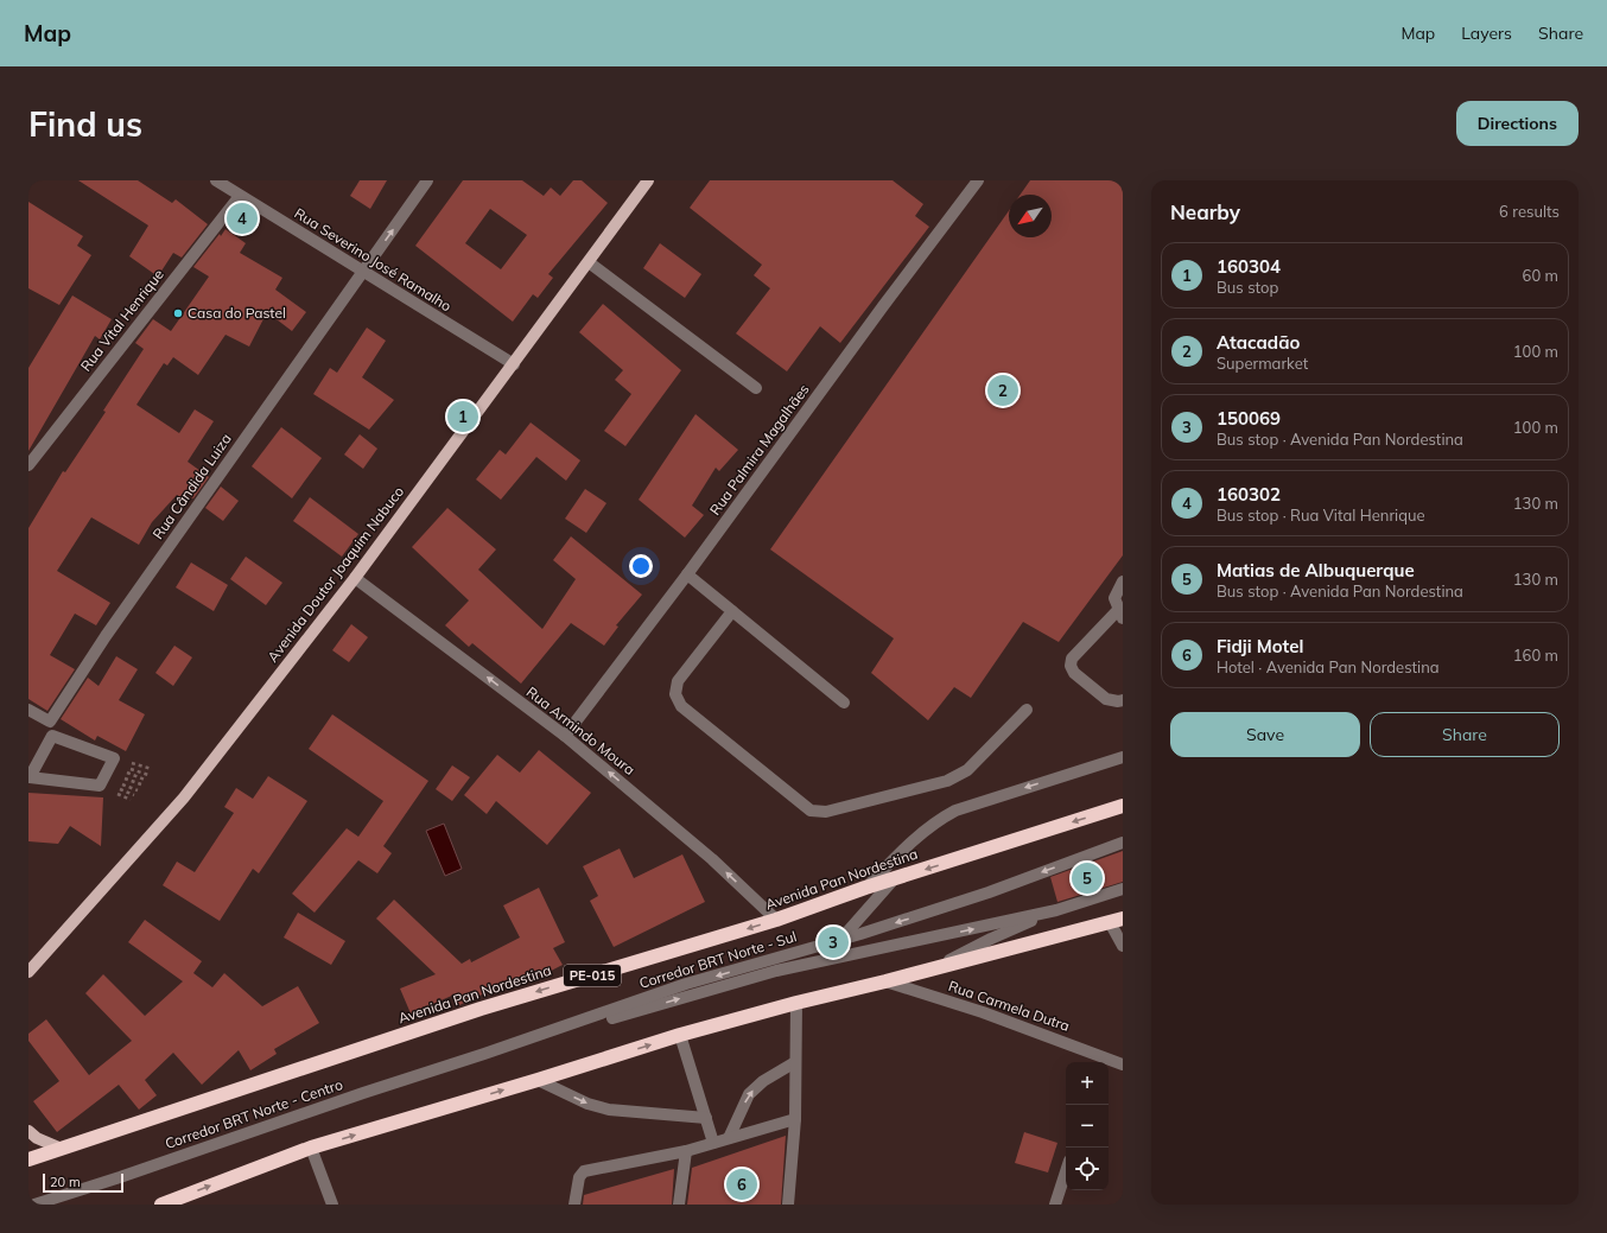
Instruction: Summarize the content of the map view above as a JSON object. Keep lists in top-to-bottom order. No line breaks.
{"streets":{"highway":["Avenida Pan Nordestina","PE-015"],"main road":["Avenida Doutor Joaquim Nabuco"],"street":["Rua Severino José Ramalho","Rua Vital Henrique","Rua Palmira Magalhães","Rua Cândida Luiza","Rua Armindo Moura","Corredor BRT Norte - Sul","Rua Carmela Dutra","Corredor BRT Norte - Centro"]},"crossings":[["Rua Severino José Ramalho","Rua Vital Henrique"],["Rua Severino José Ramalho","Rua Cândida Luiza"],["Rua Severino José Ramalho","Avenida Doutor Joaquim Nabuco"],["Rua Palmira Magalhães","Rua Armindo Moura"],["Avenida Doutor Joaquim Nabuco","Rua Armindo Moura"],["Rua Armindo Moura","Avenida Pan Nordestina"],["Corredor BRT Norte - Sul","Corredor BRT Norte - Centro"]],"one_way":["Rua Armindo Moura"],"places":["Casa do Pastel"],"scale_bar":"20 m","north":"bottom left","page":{"header":"Map","nav":["Map","Layers","Share"],"buttons":["Directions",["Save","Share"]],"title":"Find us","heading":["Nearby","6 results"],"pins":["4","2","1","5","3","6"],"list":[{"mark":"1","name":"160304","note":"Bus stop","value":"60 m"},{"mark":"2","name":"Atacadão","note":"Supermarket","value":"100 m"},{"mark":"3","name":"150069","note":"Bus stop · Avenida Pan Nordestina","value":"100 m"},{"mark":"4","name":"160302","note":"Bus stop · Rua Vital Henrique","value":"130 m"},{"mark":"5","name":"Matias de Albuquerque","note":"Bus stop · Avenida Pan Nordestina","value":"130 m"},{"mark":"6","name":"Fidji Motel","note":"Hotel · Avenida Pan Nordestina","value":"160 m"}],"map_buttons":["+","−"],"scale":"20 m"}}
